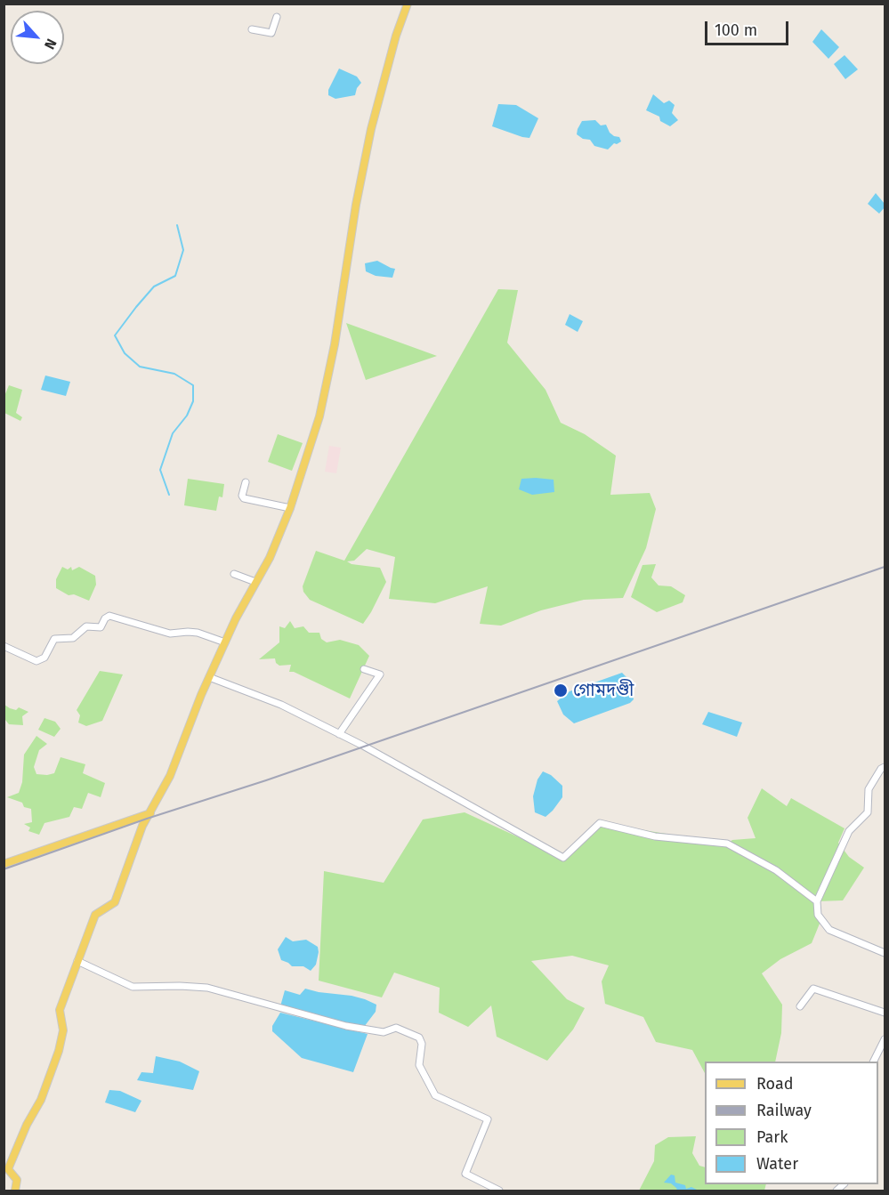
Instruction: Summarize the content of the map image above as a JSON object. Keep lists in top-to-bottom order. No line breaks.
{"places":["গোমদণ্ডী"],"legend":["Road","Railway","Park","Water"],"scale_bar":"100 m","north":"bottom right"}
